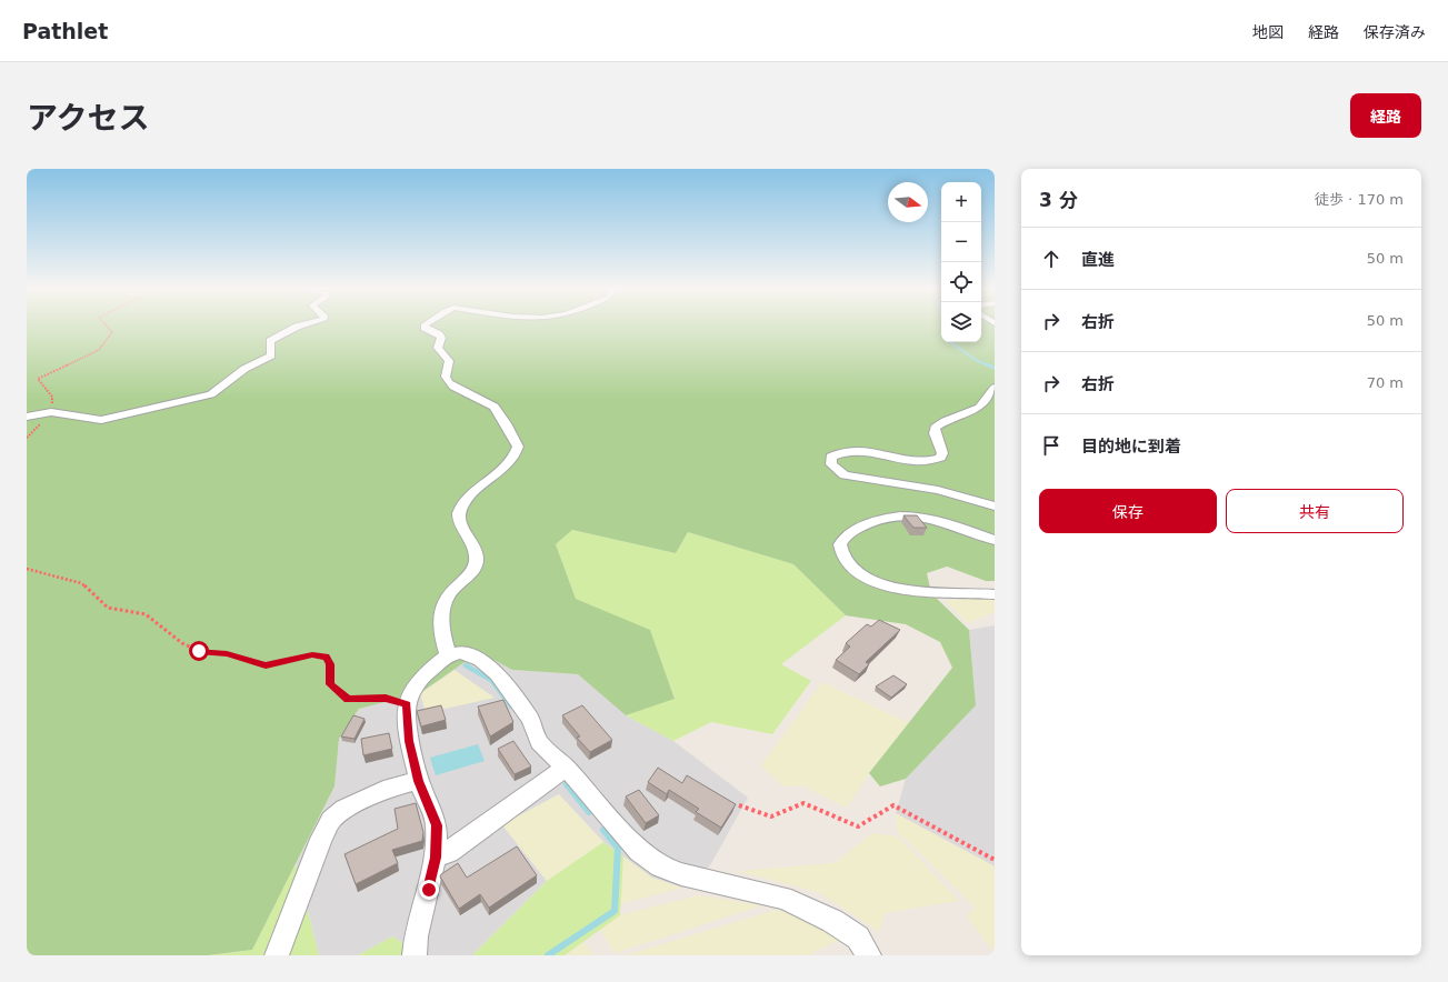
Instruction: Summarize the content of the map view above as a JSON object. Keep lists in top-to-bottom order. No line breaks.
{"north":"right","page":{"header":"Pathlet","nav":["地図","経路","保存済み"],"title":"アクセス","buttons":["経路",["保存","共有"]],"heading":["3 分","徒歩 · 170 m"],"map_buttons":["+","−"],"list":[["直進","50 m"],["右折","50 m"],["右折","70 m"],"目的地に到着"]}}
